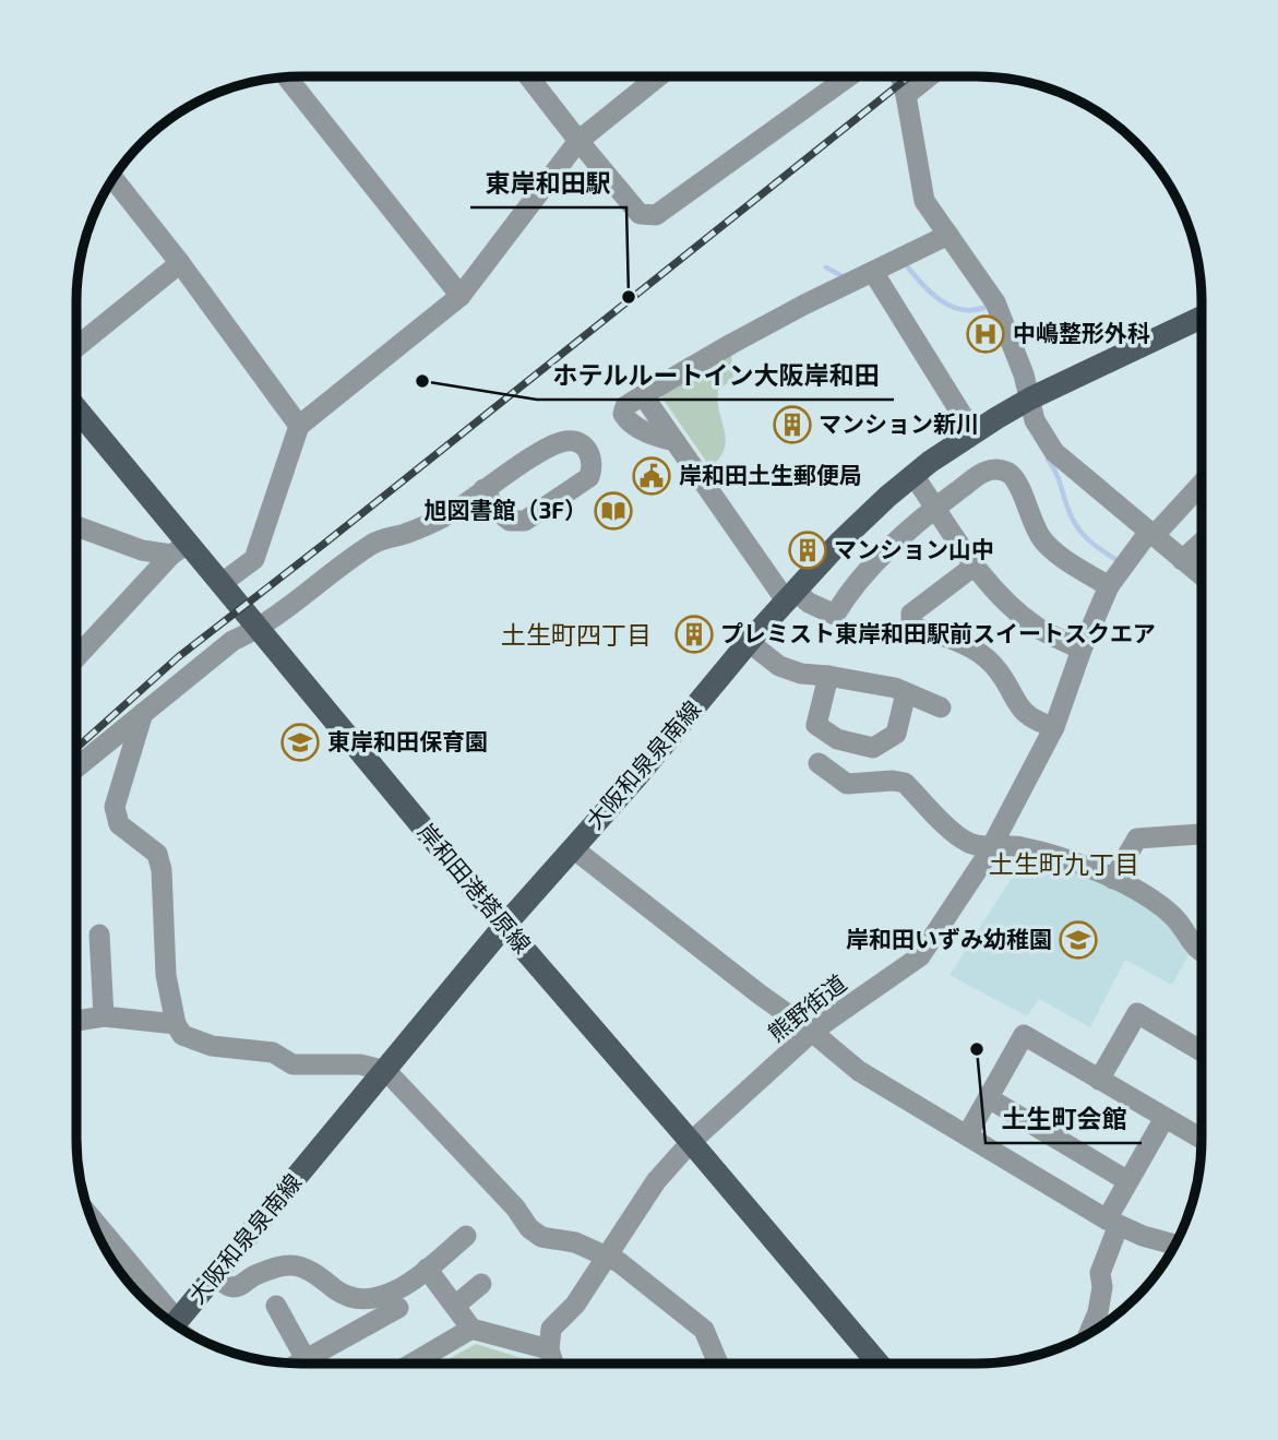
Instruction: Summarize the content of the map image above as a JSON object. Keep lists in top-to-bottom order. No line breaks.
{"streets":{"main road":["大阪和泉泉南線","岸和田港塔原線"],"street":["熊野街道"]},"crossings":[["大阪和泉泉南線","岸和田港塔原線"],["岸和田港塔原線","熊野街道"]],"districts":["土生町四丁目","土生町九丁目"],"places":{"other":["東岸和田駅","ホテルルートイン大阪岸和田","土生町会館"],"hospital":["中嶋整形外科"],"building":["マンション新川","マンション山中","プレミスト東岸和田駅前スイートスクエア"],"public building":["岸和田土生郵便局"],"library":["旭図書館（3F）"],"school or university":["東岸和田保育園","岸和田いずみ幼稚園"]}}
